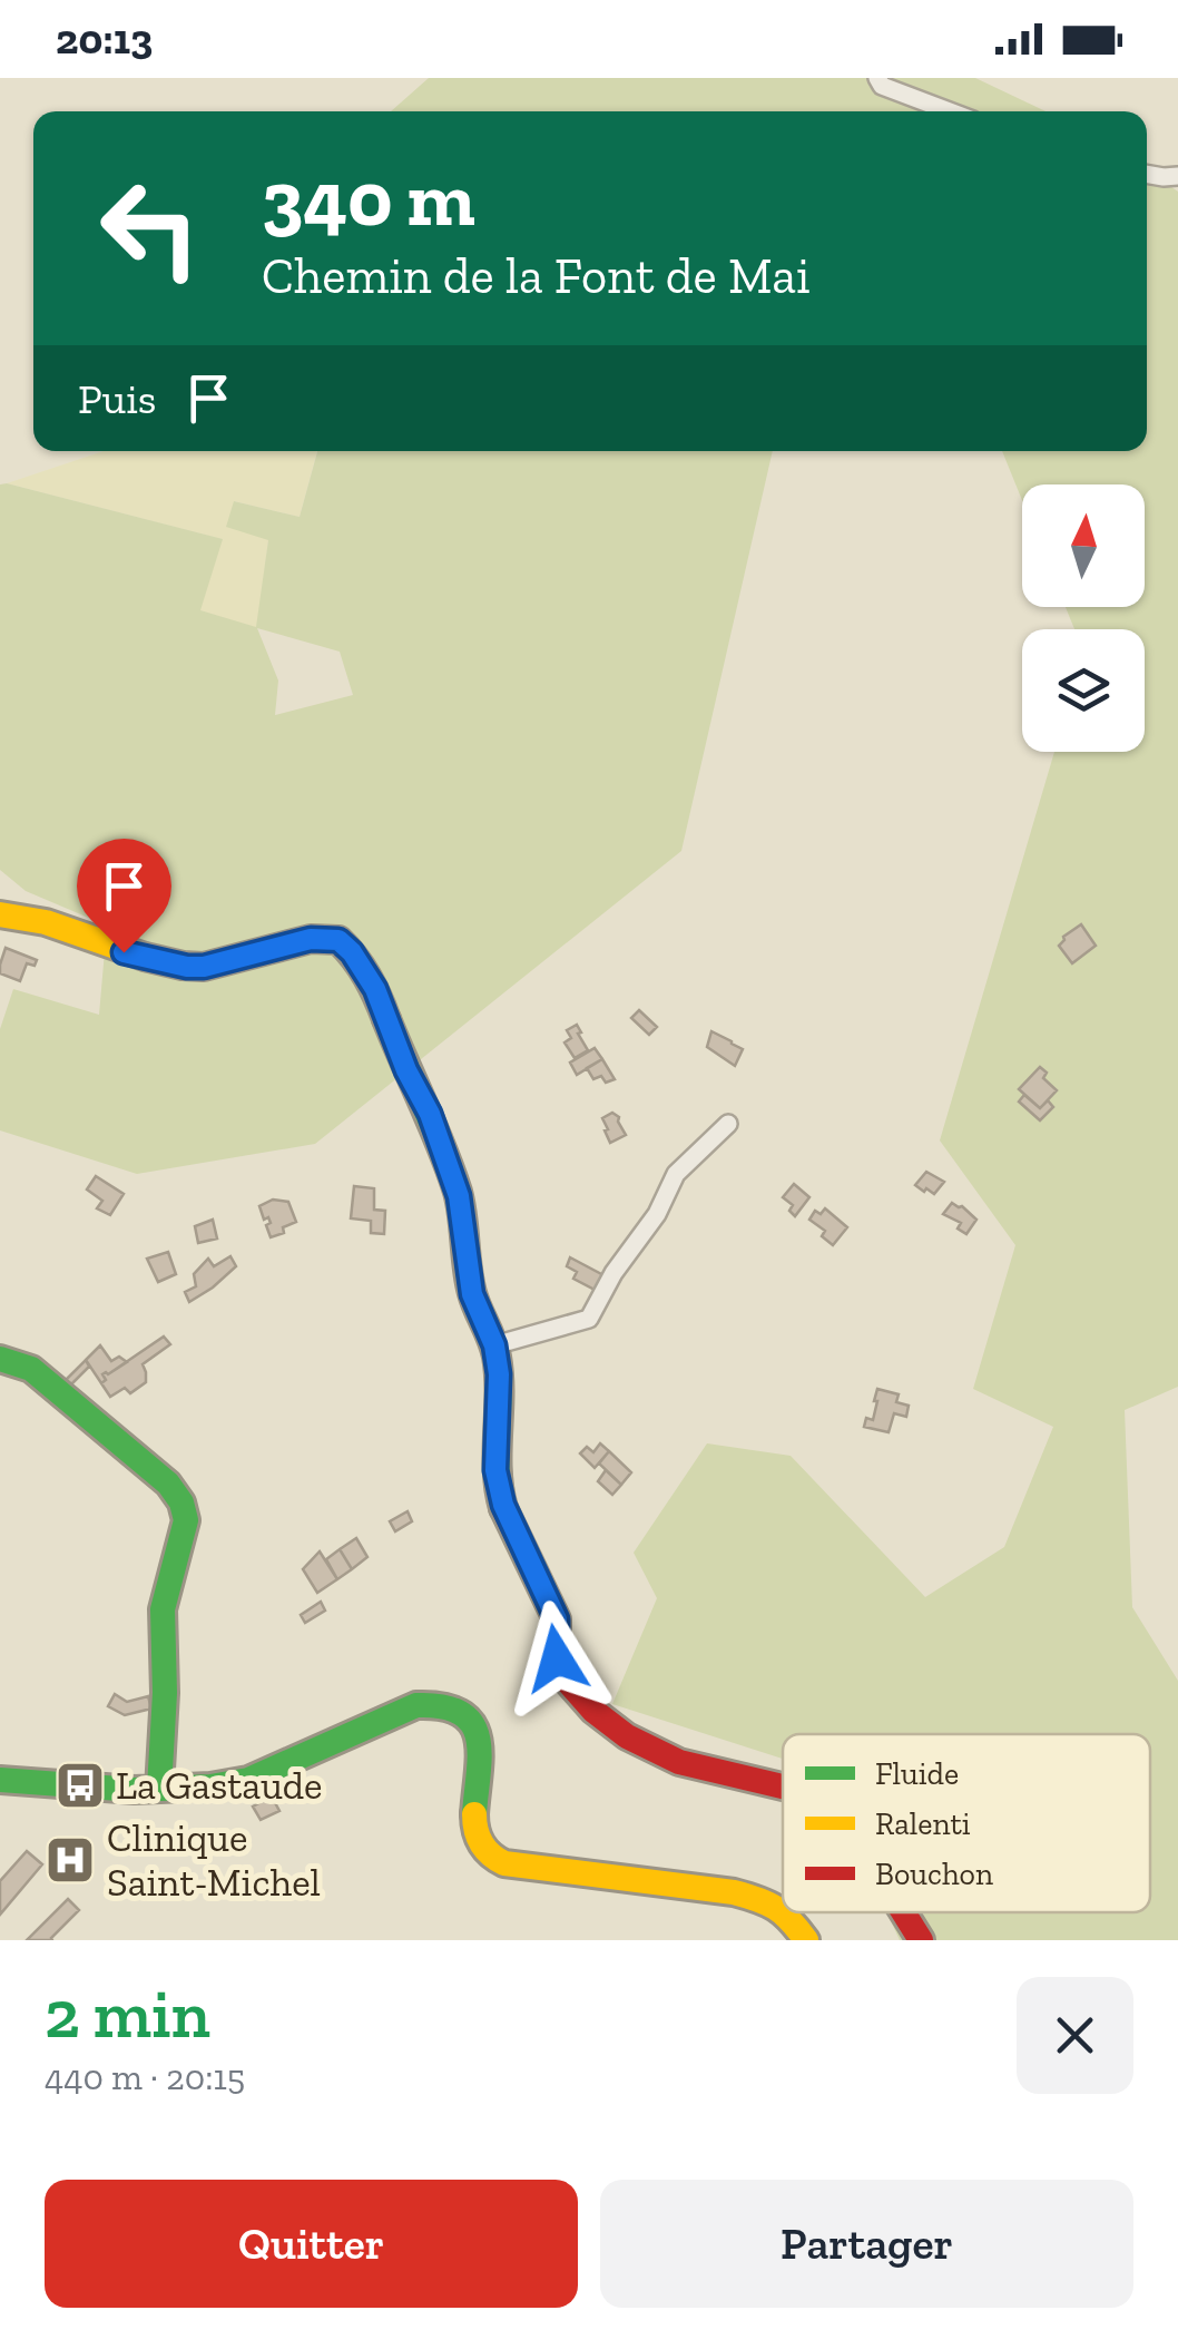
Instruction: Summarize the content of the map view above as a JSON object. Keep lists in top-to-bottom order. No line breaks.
{"places":{"bus stop":["La Gastaude"],"hospital":["Clinique Saint-Michel"]},"legend":["Fluide","Ralenti","Bouchon"],"north":"top","page":{"status":"20:13","turn":["340 m","Chemin de la Font de Mai"],"then":"Puis","heading":["2 min","440 m · 20:15"],"buttons":["Quitter","Partager"]}}
